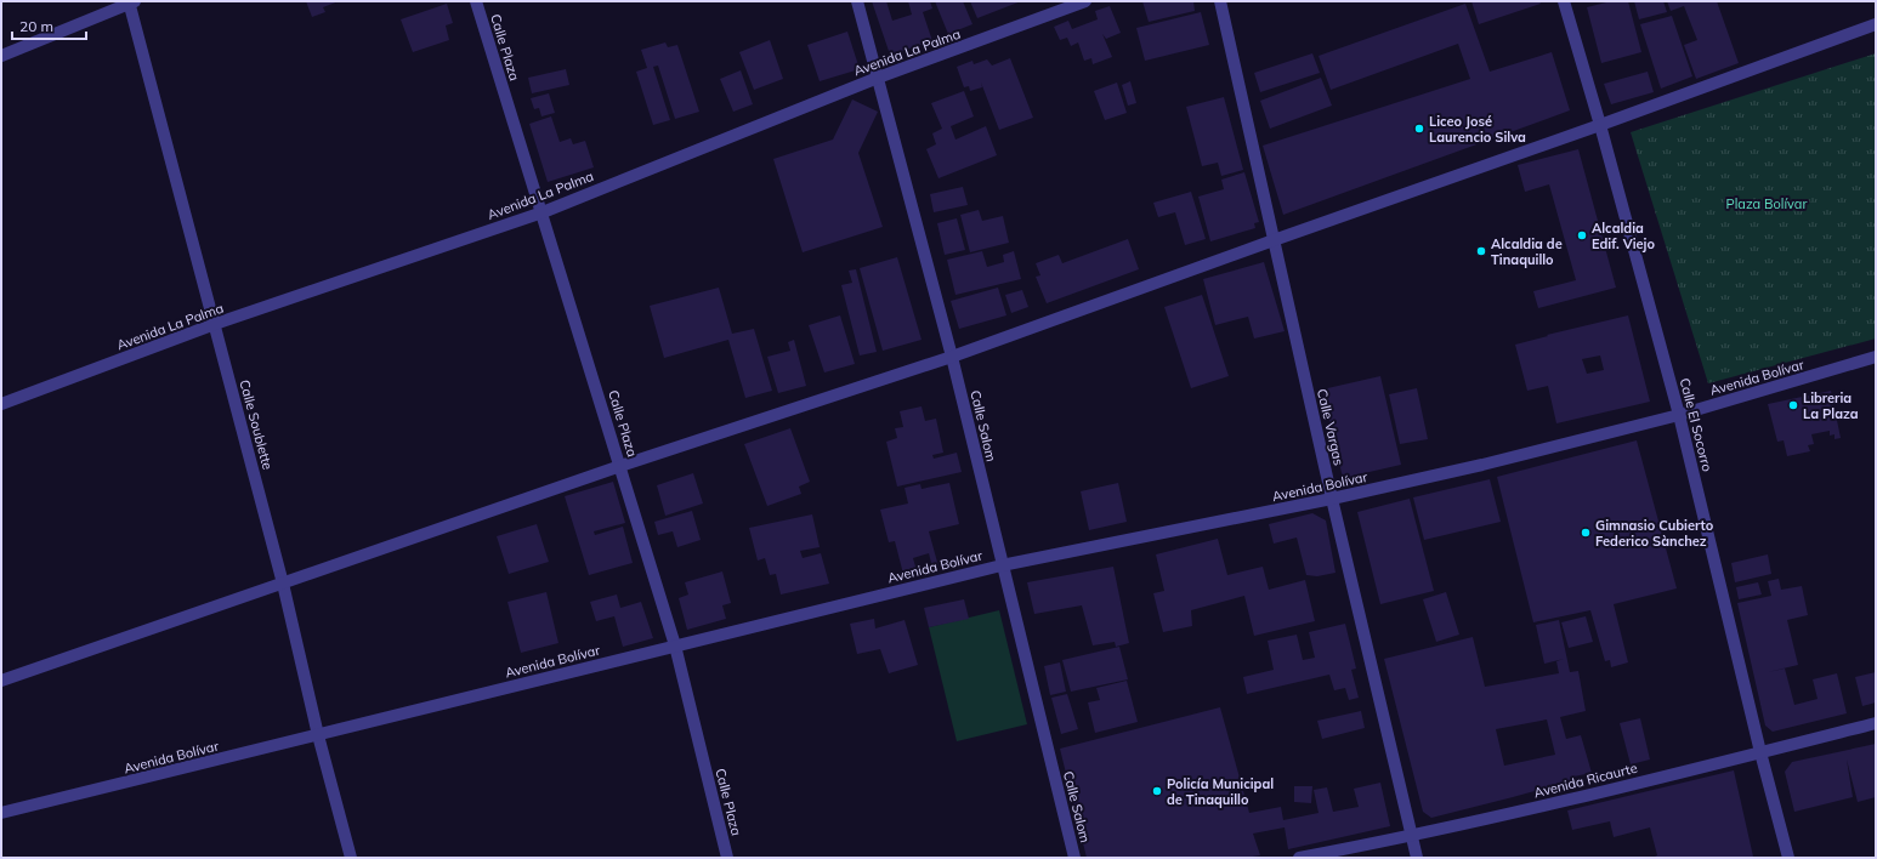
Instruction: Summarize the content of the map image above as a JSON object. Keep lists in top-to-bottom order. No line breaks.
{"streets":{"street":["Calle Plaza","Avenida La Palma","Avenida Bolívar","Calle Soublette","Calle El Socorro","Calle Salom","Calle Vargas","Avenida Ricaurte"]},"crossings":[["Calle Plaza","Avenida La Palma"],["Calle Plaza","Avenida Bolívar"],["Avenida La Palma","Calle Soublette"],["Avenida La Palma","Calle Salom"],["Avenida Bolívar","Calle Soublette"],["Avenida Bolívar","Calle El Socorro"],["Avenida Bolívar","Calle Salom"],["Avenida Bolívar","Calle Vargas"],["Calle El Socorro","Avenida Ricaurte"],["Calle Vargas","Avenida Ricaurte"]],"parks":["Plaza Bolívar"],"places":["Liceo José Laurencio Silva","Alcaldia Edif. Viejo","Alcaldia de Tinaquillo","Libreria La Plaza","Gimnasio Cubierto Federico Sànchez","Policía Municipal de Tinaquillo"],"scale_bar":"20 m"}
